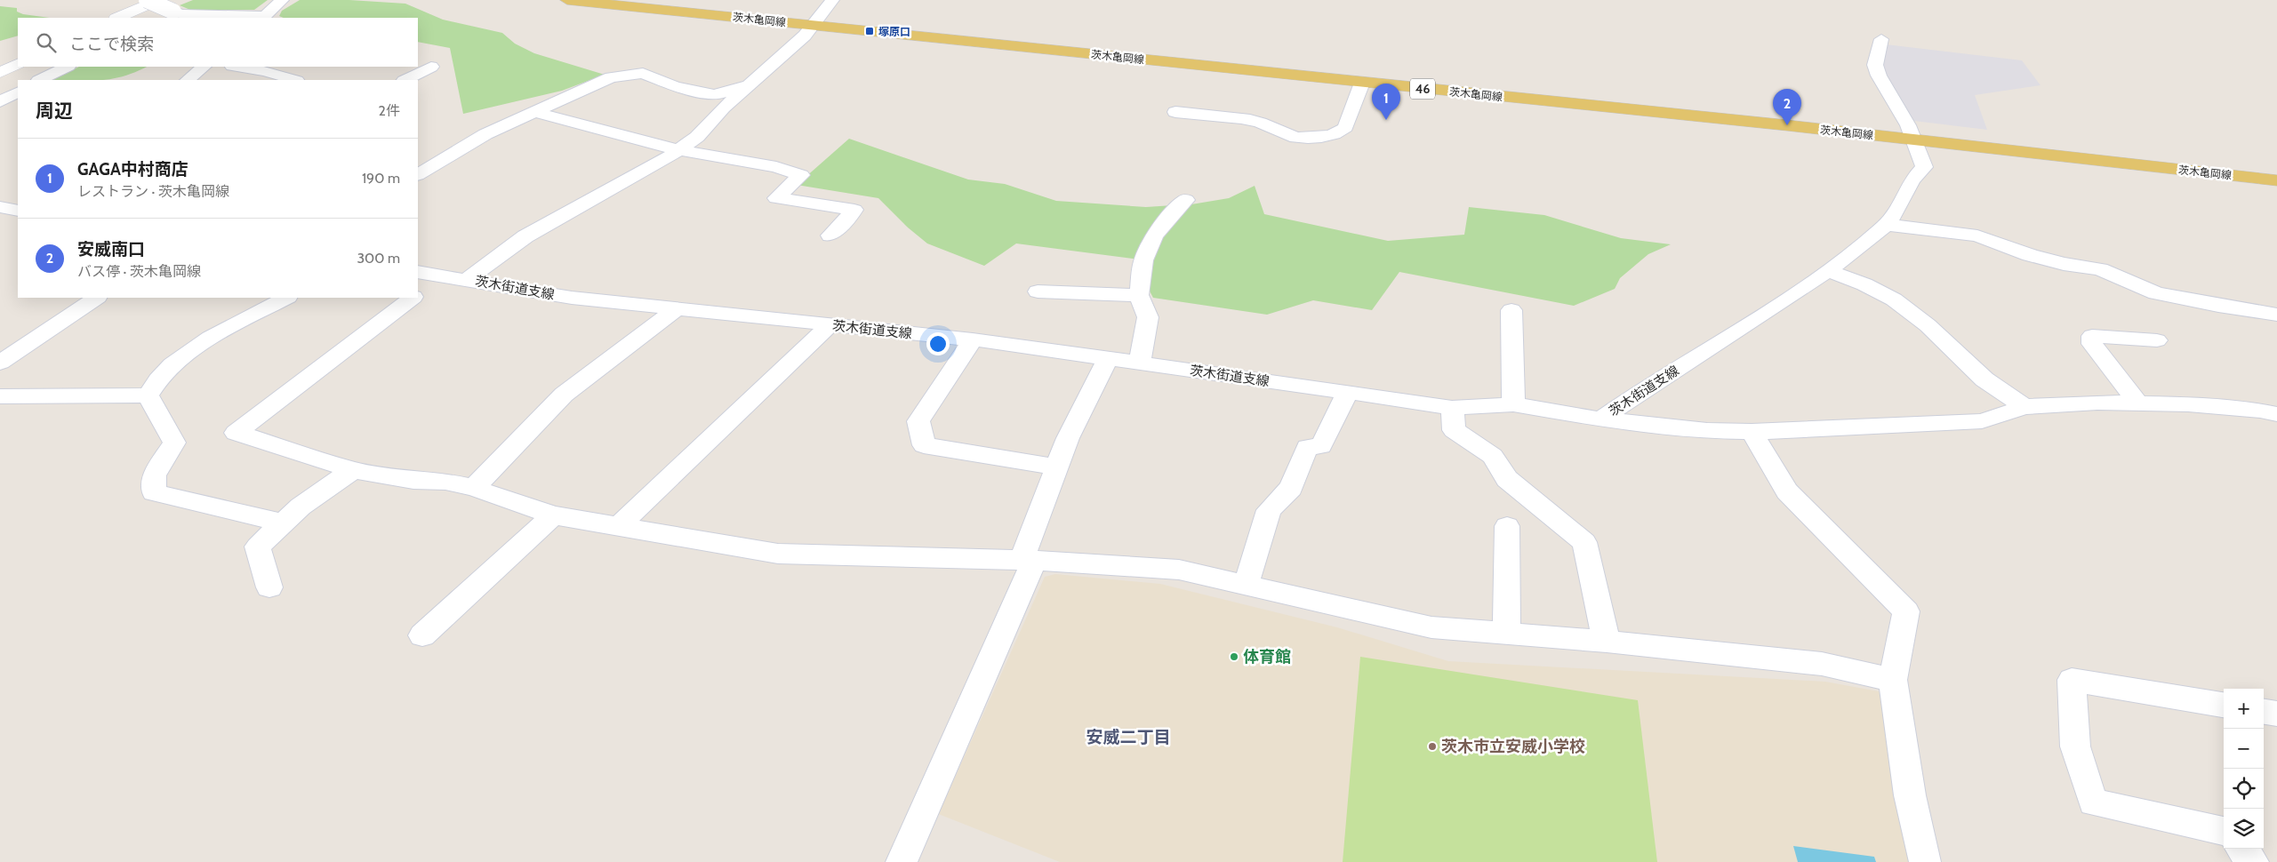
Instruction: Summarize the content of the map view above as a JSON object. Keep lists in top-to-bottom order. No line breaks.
{"streets":{"main road":["茨木亀岡線","46"],"street":["茨木街道支線"]},"crossings":[["茨木亀岡線","茨木街道支線"]],"districts":["安威二丁目"],"places":{"transit":["塚原口"],"other":["体育館","茨木市立安威小学校"]},"page":{"search":"ここで検索","heading":["周辺","2件"],"pins":["1","2"],"list":[{"mark":"1","name":"GAGA中村商店","note":"レストラン · 茨木亀岡線","value":"190 m"},{"mark":"2","name":"安威南口","note":"バス停 · 茨木亀岡線","value":"300 m"}],"map_buttons":["+","−"]}}
